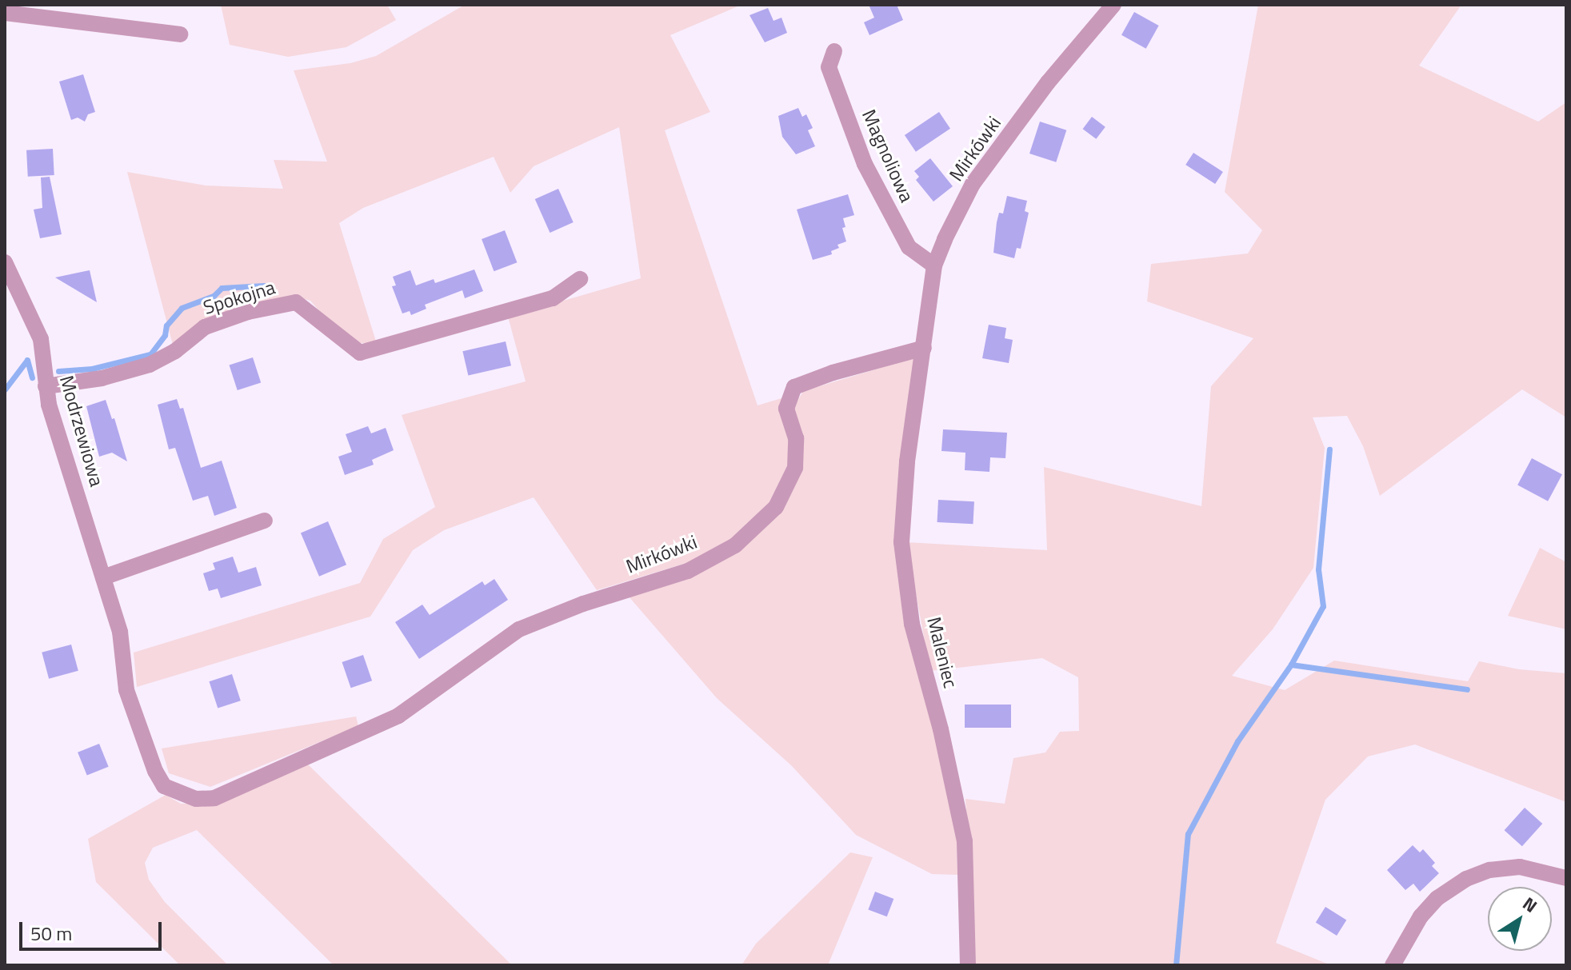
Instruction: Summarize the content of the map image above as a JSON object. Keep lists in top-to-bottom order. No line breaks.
{"streets":{"street":["Mirkówki","Magnoliowa","Spokojna","Modrzewiowa","Maleniec"]},"crossings":[["Mirkówki","Magnoliowa"],["Mirkówki","Modrzewiowa"],["Mirkówki","Maleniec"],["Spokojna","Modrzewiowa"]],"scale_bar":"50 m","north":"top right"}
